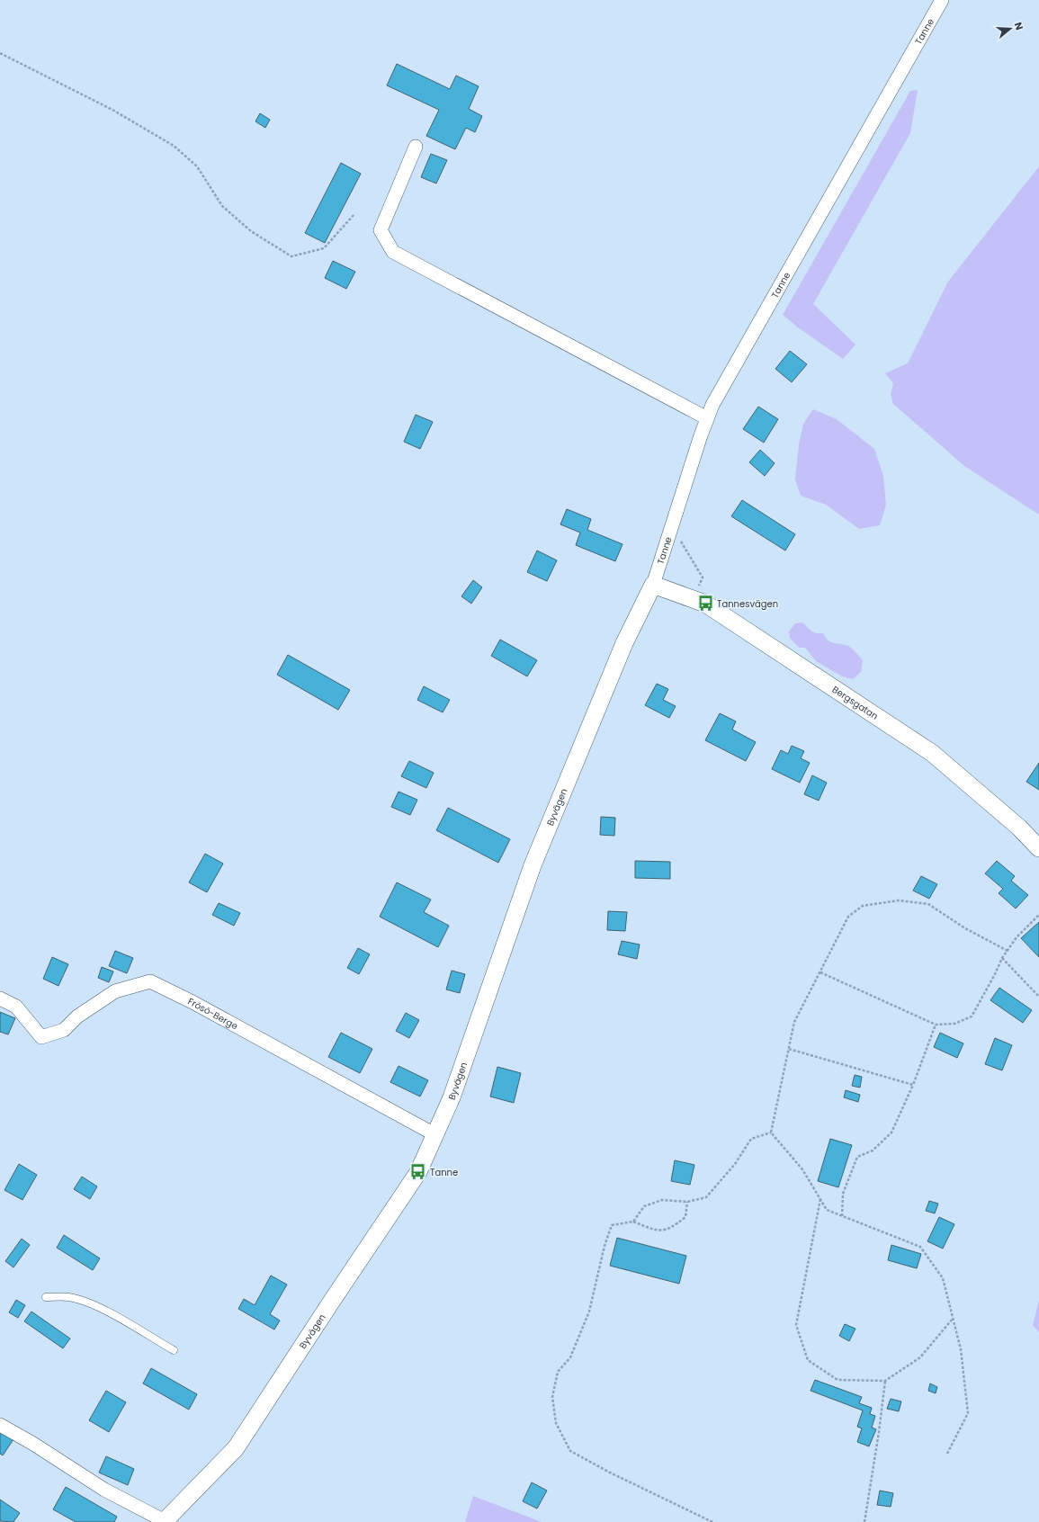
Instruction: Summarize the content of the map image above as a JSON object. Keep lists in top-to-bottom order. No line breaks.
{"streets":{"street":["Tanne","Bergsgatan","Byvägen","Frösö-Berge"]},"crossings":[["Tanne","Bergsgatan"],["Tanne","Byvägen"],["Bergsgatan","Byvägen"],["Byvägen","Frösö-Berge"]],"places":{"bus stop":["Tannesvägen","Tanne"]},"north":"right"}
